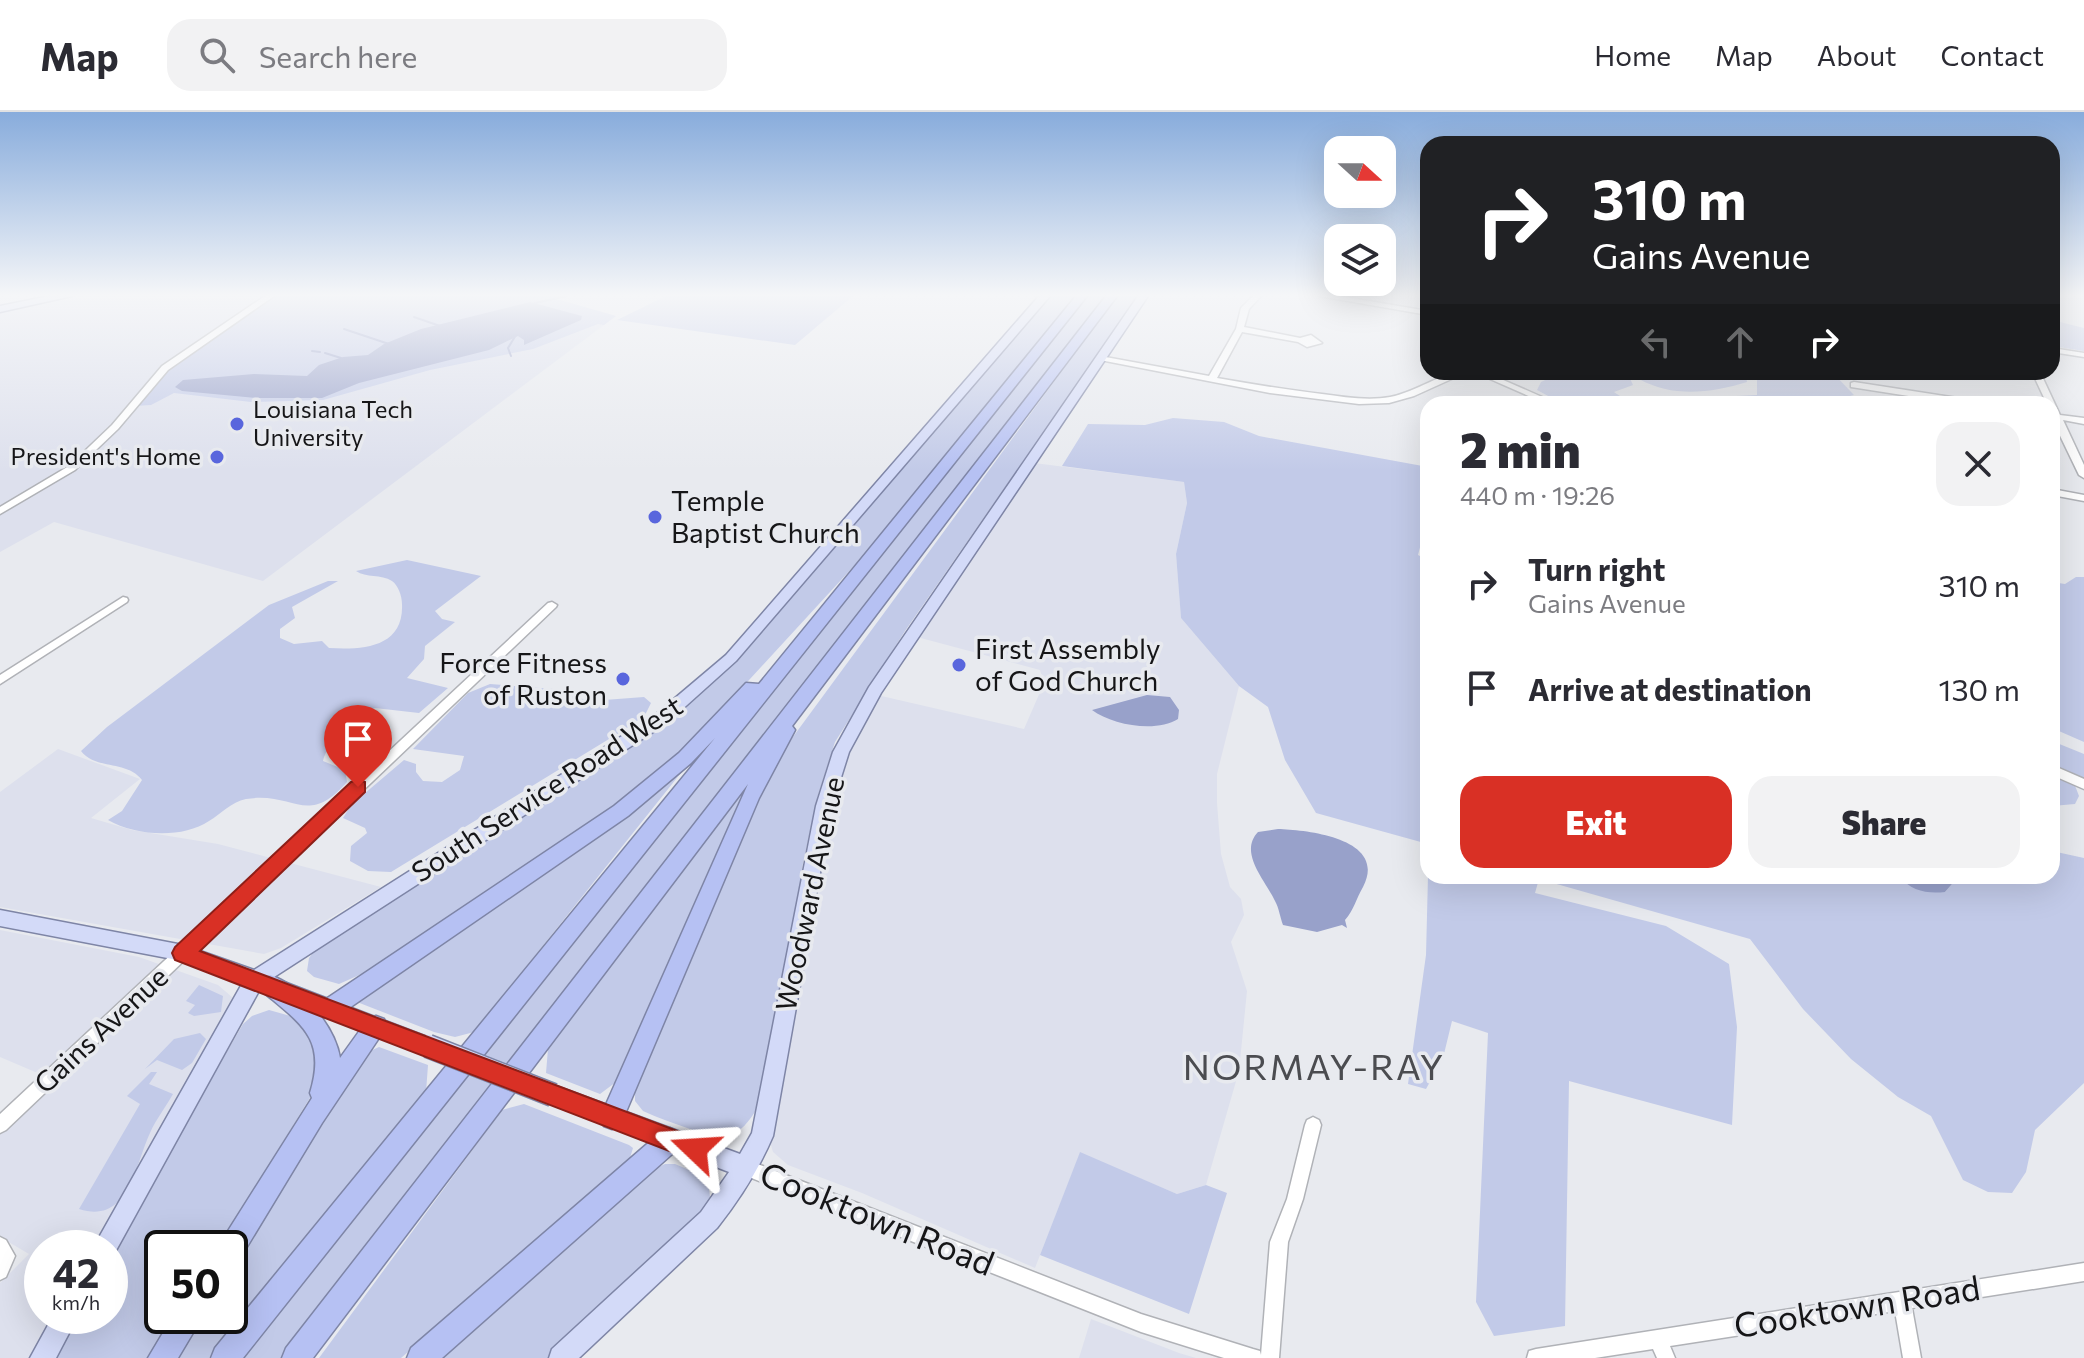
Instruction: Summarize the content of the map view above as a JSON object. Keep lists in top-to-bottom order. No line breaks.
{"streets":{"main road":["South Service Road West","Woodward Avenue","Cooktown Road"],"street":["Gains Avenue"]},"crossings":[["South Service Road West","Cooktown Road"],["Woodward Avenue","Cooktown Road"],["Gains Avenue","Cooktown Road"]],"districts":["NORMAY-RAY"],"places":["Louisiana Tech University","President's Home","Temple Baptist Church","First Assembly of God Church","Force Fitness of Ruston"],"north":"right","page":{"header":"Map","search":"Search here","nav":["Home","Map","About","Contact"],"turn":["310 m","Gains Avenue"],"heading":["2 min","440 m · 19:26"],"list":[{"name":"Turn right","note":"Gains Avenue","value":"310 m"},{"name":"Arrive at destination","value":"130 m"}],"buttons":["Exit","Share"],"speed":"42 km/h","limit":"50"}}
